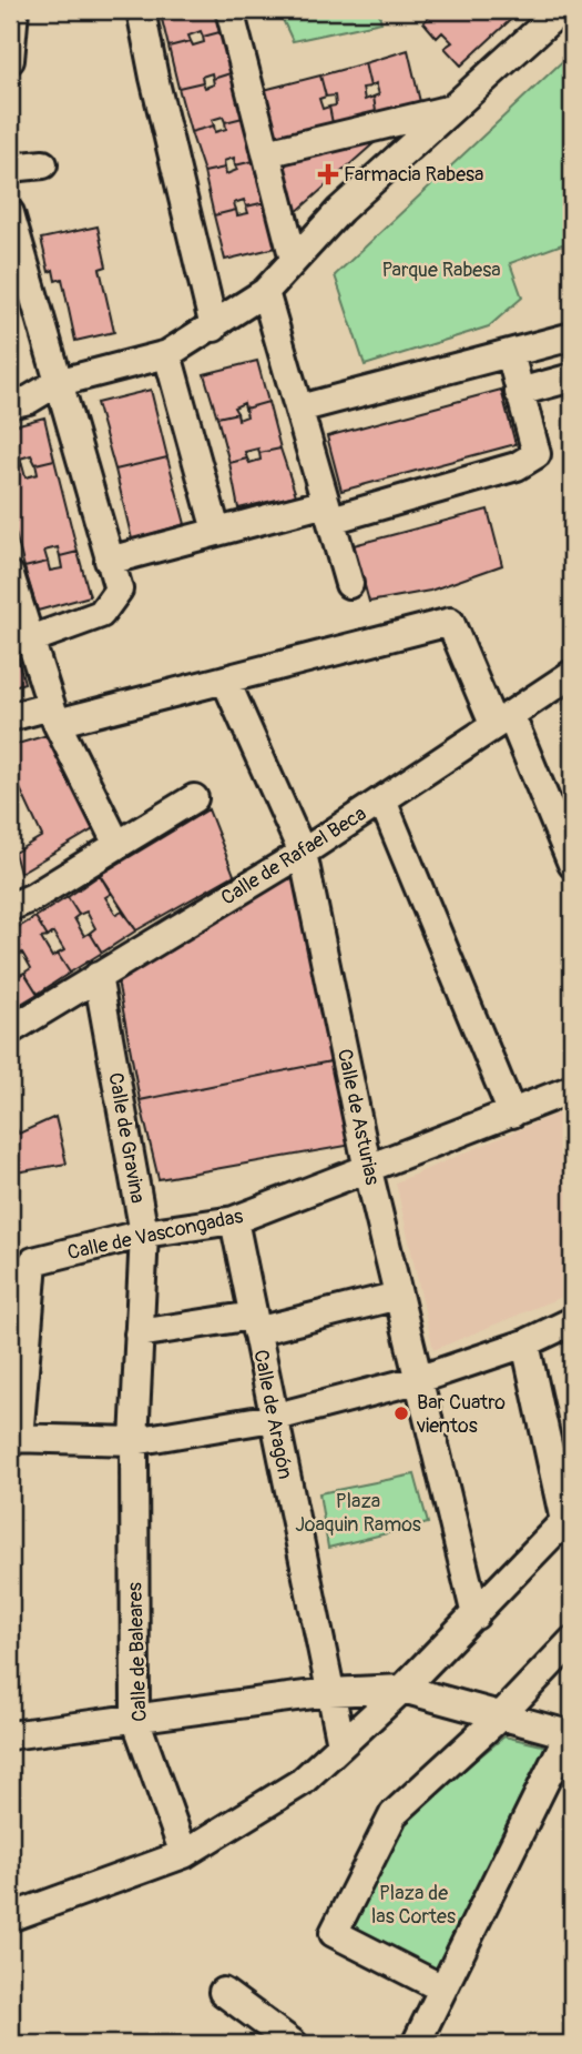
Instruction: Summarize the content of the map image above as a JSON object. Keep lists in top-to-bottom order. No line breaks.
{"streets":{"street":["Calle de Rafael Beca","Calle de Asturias","Calle de Gravina","Calle de Vascongadas","Calle de Aragón","Calle de Baleares"]},"crossings":[["Calle de Rafael Beca","Calle de Asturias"],["Calle de Rafael Beca","Calle de Gravina"],["Calle de Asturias","Calle de Vascongadas"],["Calle de Gravina","Calle de Vascongadas"],["Calle de Gravina","Calle de Baleares"],["Calle de Vascongadas","Calle de Aragón"]],"parks":["Parque Rabesa","Plaza Joaquin Ramos","Plaza de las Cortes"],"places":{"health":["Farmacia Rabesa"],"other":["Bar Cuatro vientos"]}}
